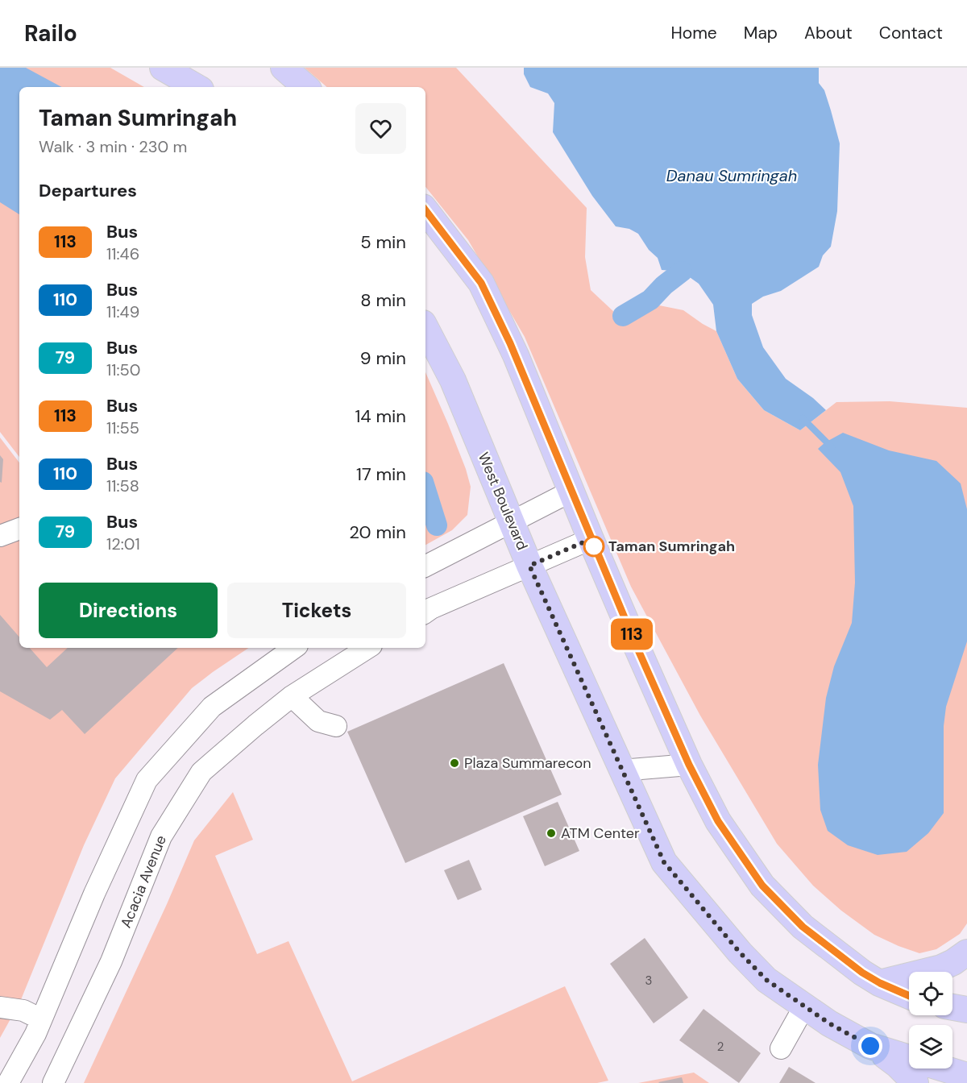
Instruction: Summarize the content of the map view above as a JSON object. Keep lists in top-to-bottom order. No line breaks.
{"streets":{"main road":["West Boulevard"],"street":["Acacia Avenue"]},"water":["Danau Sumringah"],"places":["Taman Sumringah","Plaza Summarecon","ATM Center"],"lines":["bus line 113"],"house_numbers":["3","2"],"page":{"header":"Railo","nav":["Home","Map","About","Contact"],"on_map":"113","heading":[["Taman Sumringah","Walk · 3 min · 230 m"],"Departures"],"list":[{"mark":"113","name":"Bus","note":"11:46","value":"5 min"},{"mark":"110","name":"Bus","note":"11:49","value":"8 min"},{"mark":"79","name":"Bus","note":"11:50","value":"9 min"},{"mark":"113","name":"Bus","note":"11:55","value":"14 min"},{"mark":"110","name":"Bus","note":"11:58","value":"17 min"},{"mark":"79","name":"Bus","note":"12:01","value":"20 min"}],"buttons":["Directions","Tickets"]}}
